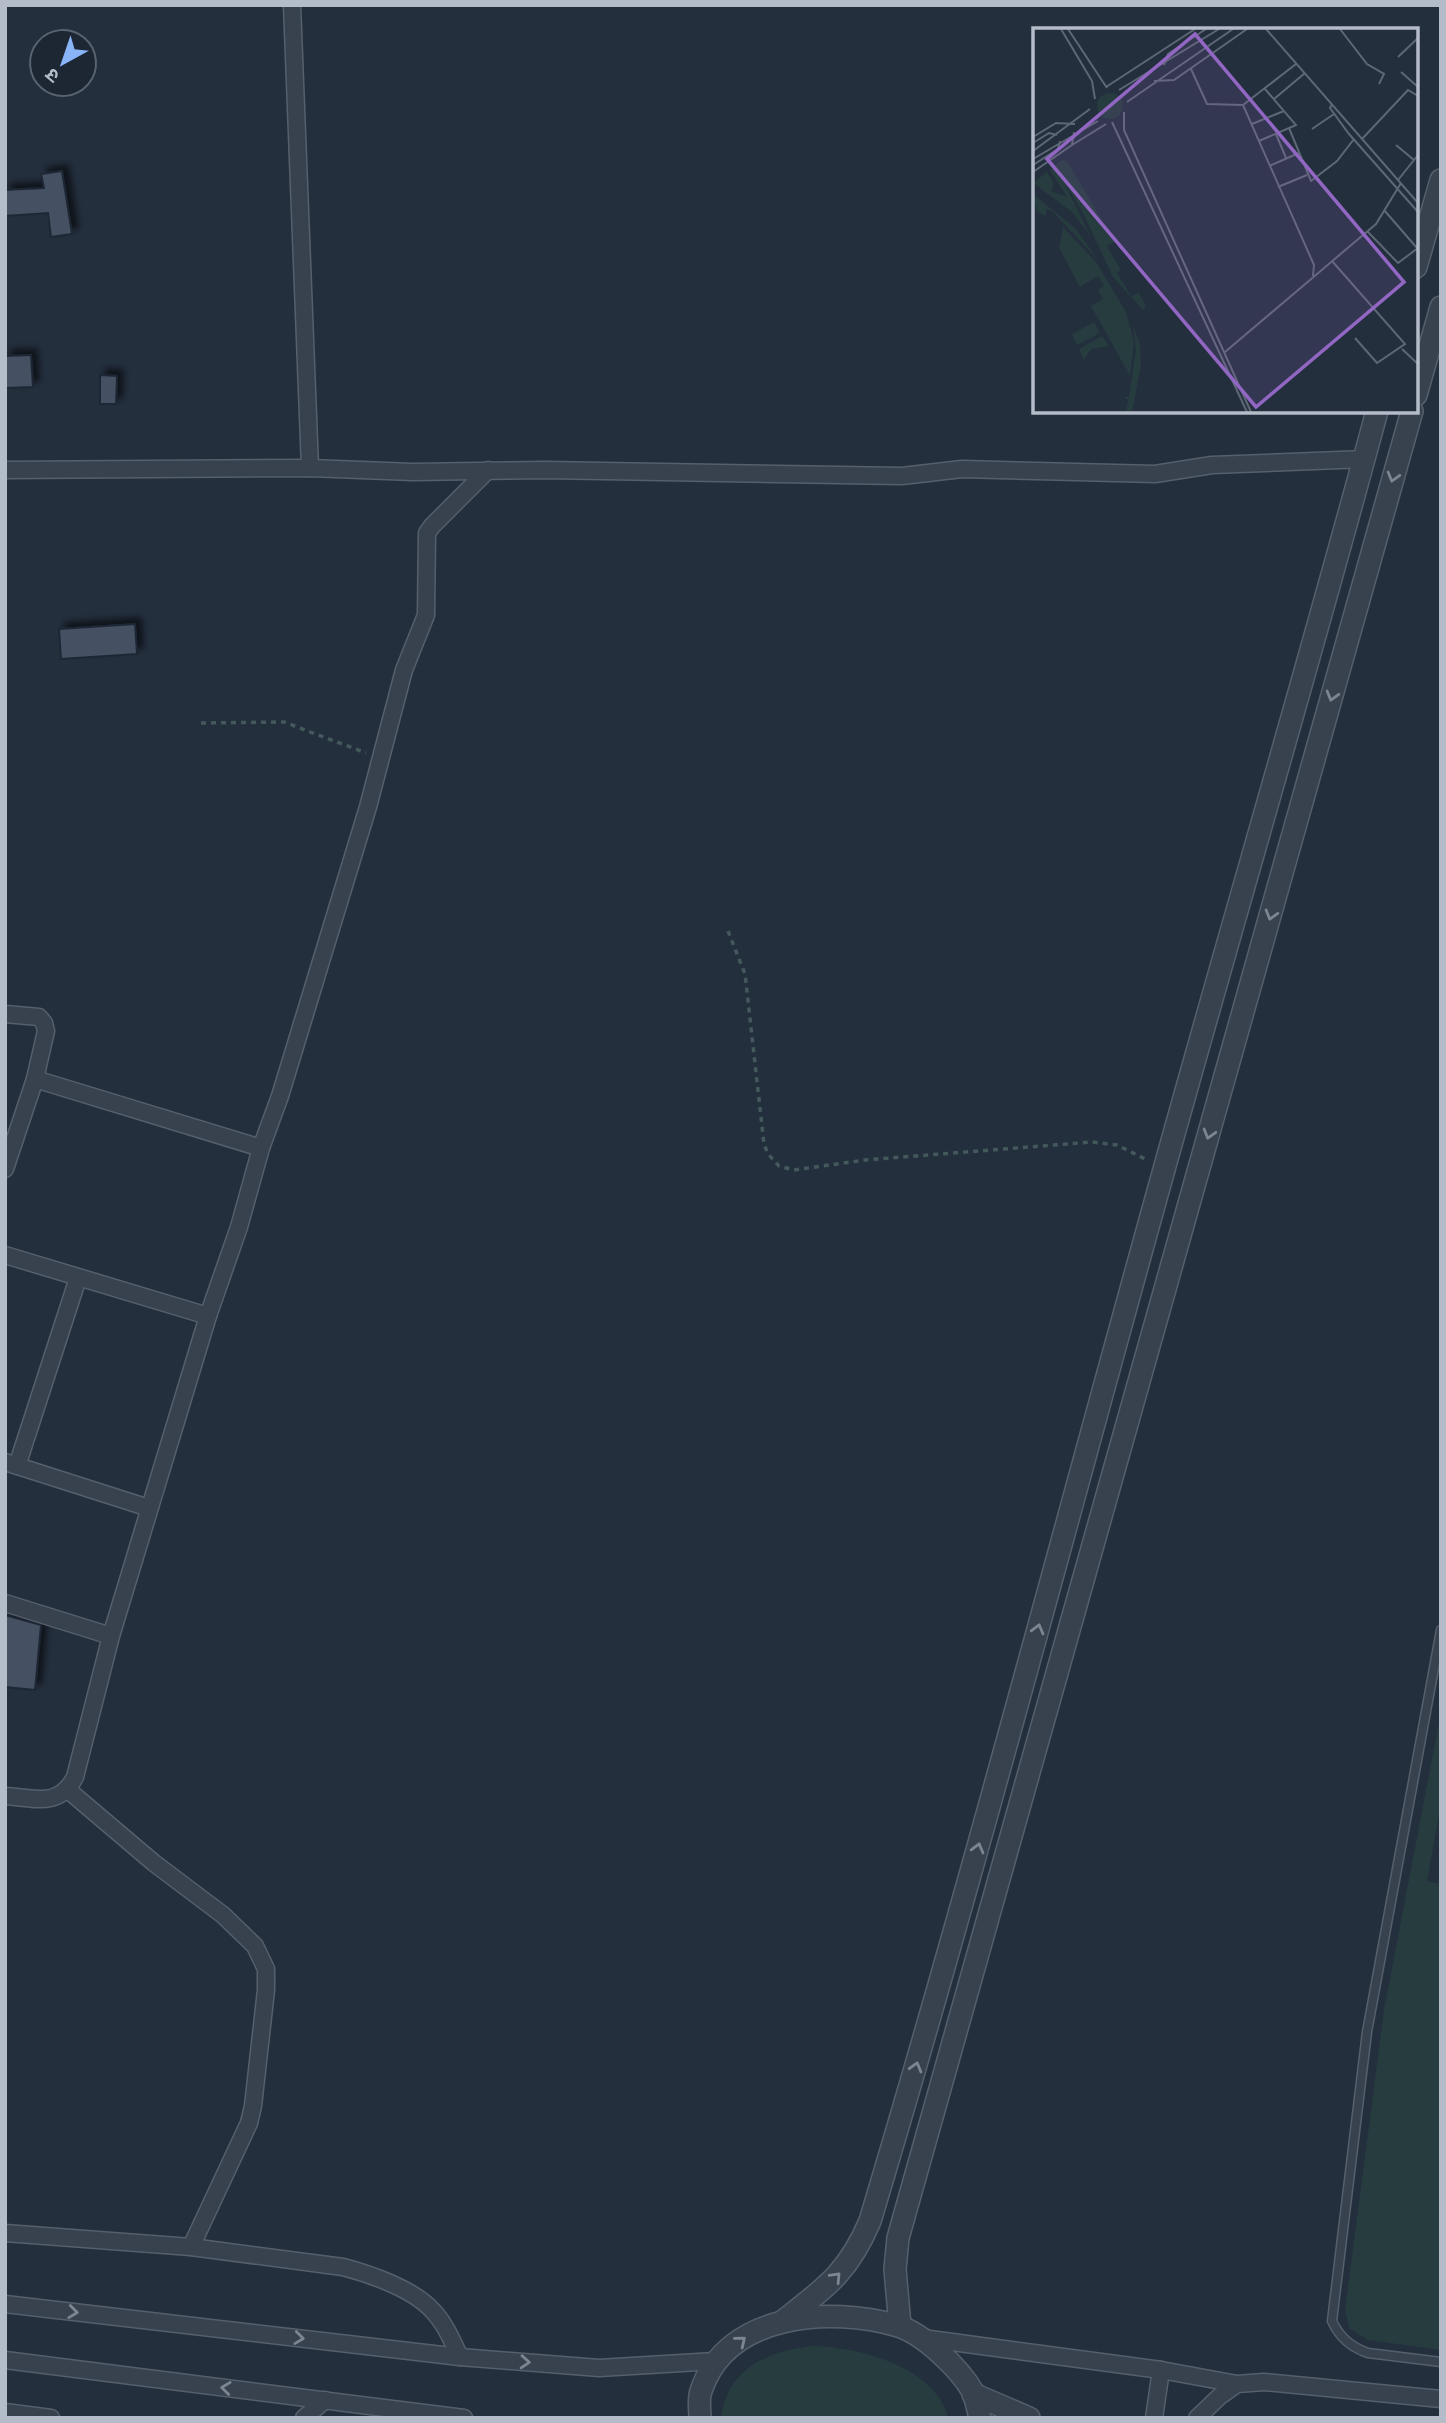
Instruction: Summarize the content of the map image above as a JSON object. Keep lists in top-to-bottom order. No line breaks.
{"north":"bottom left"}
